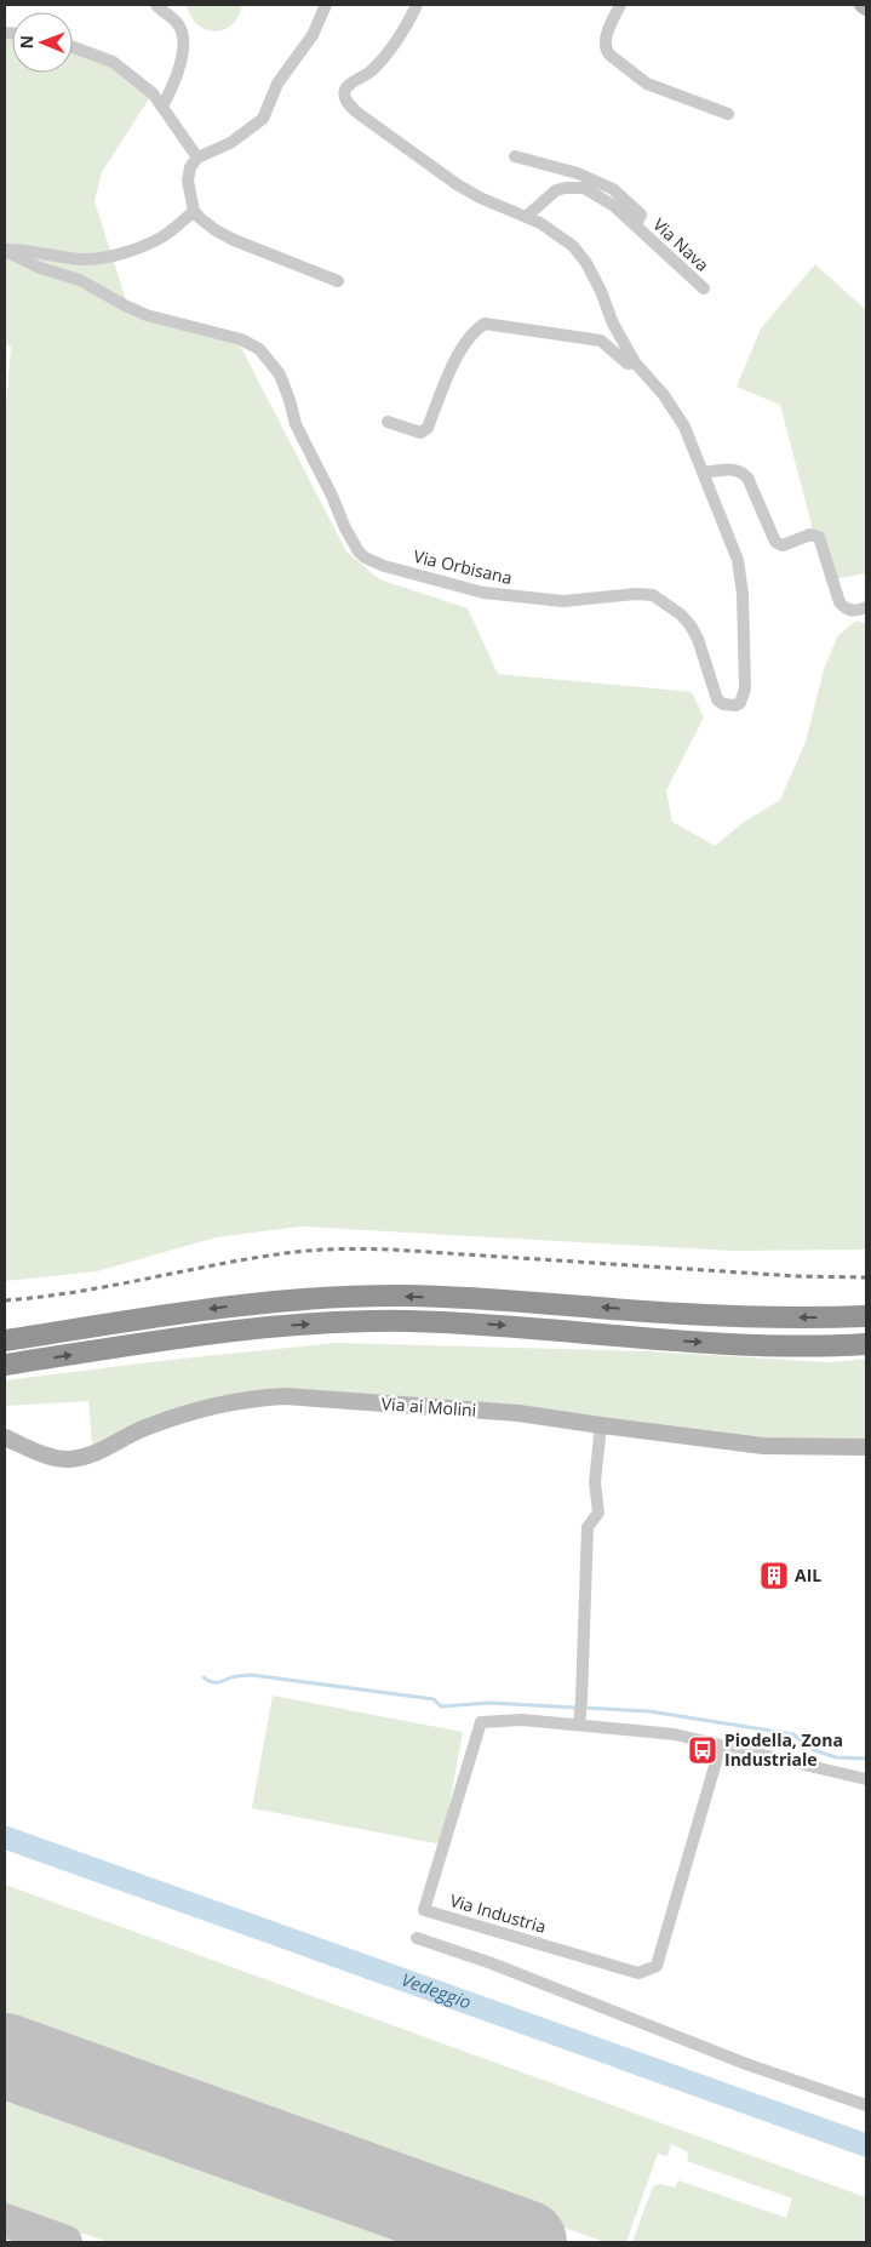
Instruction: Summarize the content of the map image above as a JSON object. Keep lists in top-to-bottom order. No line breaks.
{"streets":{"street":["Via Nava","Via Orbisana","Via ai Molini","Via Industria"]},"crossings":[["Via Nava","Via Orbisana"]],"water":["Vedeggio"],"places":{"building":["AIL"],"bus stop":["Piodella, Zona Industriale"]},"north":"left"}
